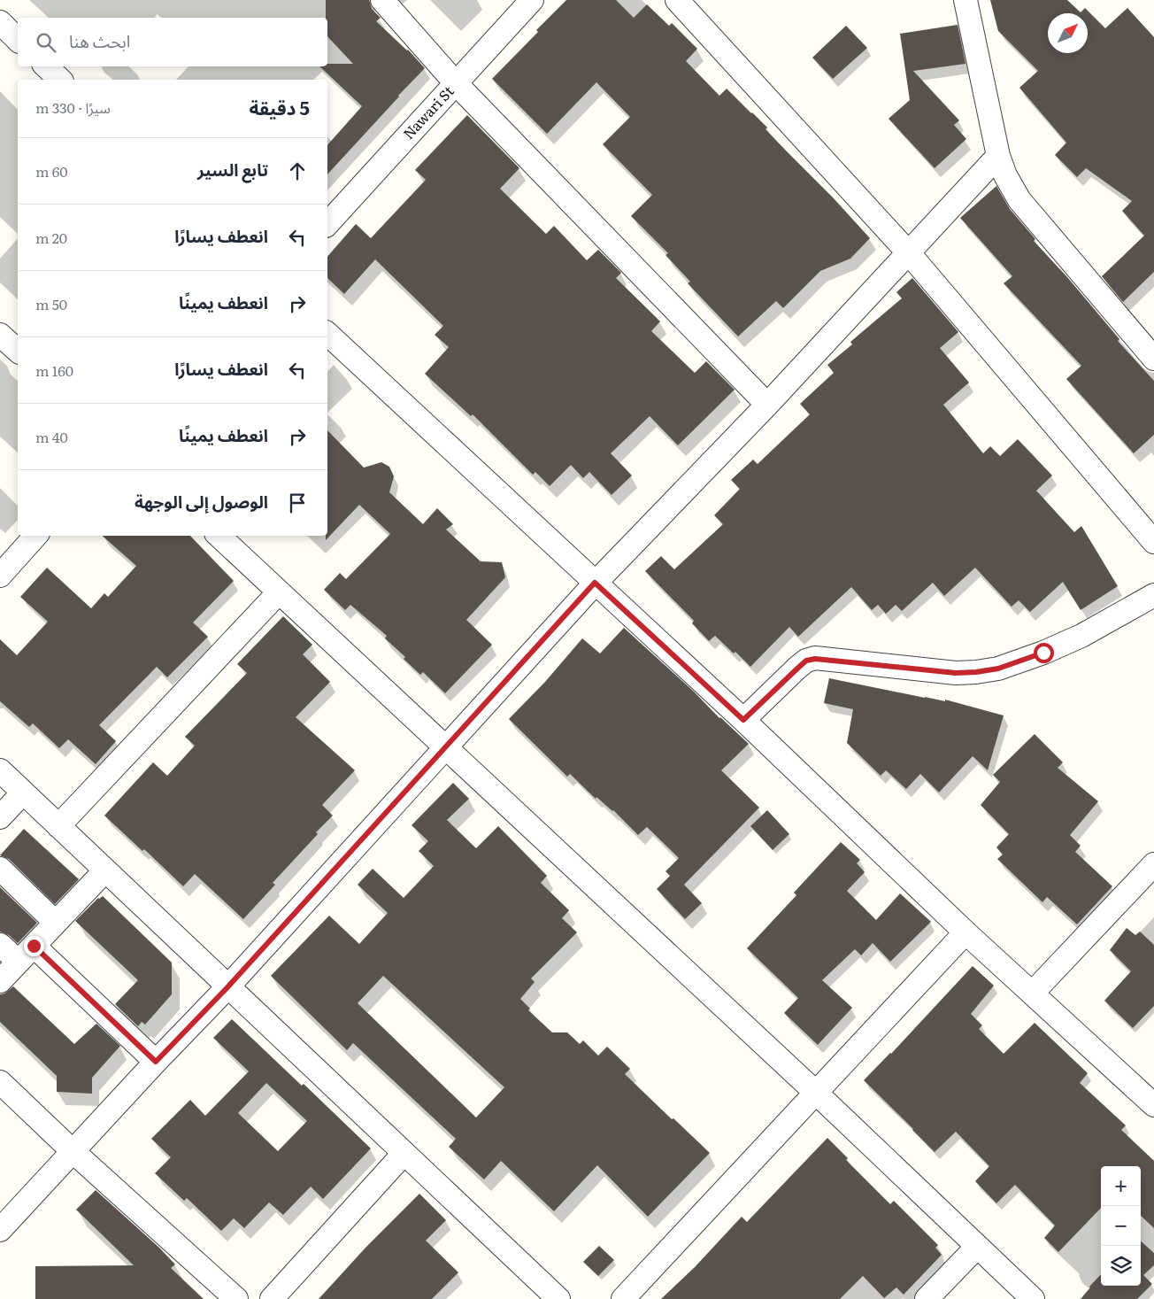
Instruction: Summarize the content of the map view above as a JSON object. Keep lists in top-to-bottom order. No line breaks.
{"streets":{"street":["Nawari St"]},"north":"top right","page":{"search":"ابحث هنا","heading":["5 دقيقة","سيرًا · 330 m"],"list":[["تابع السير","60 m"],["انعطف يسارًا","20 m"],["انعطف يمينًا","50 m"],["انعطف يسارًا","160 m"],["انعطف يمينًا","40 m"],"الوصول إلى الوجهة"],"map_buttons":["+","−"]}}
